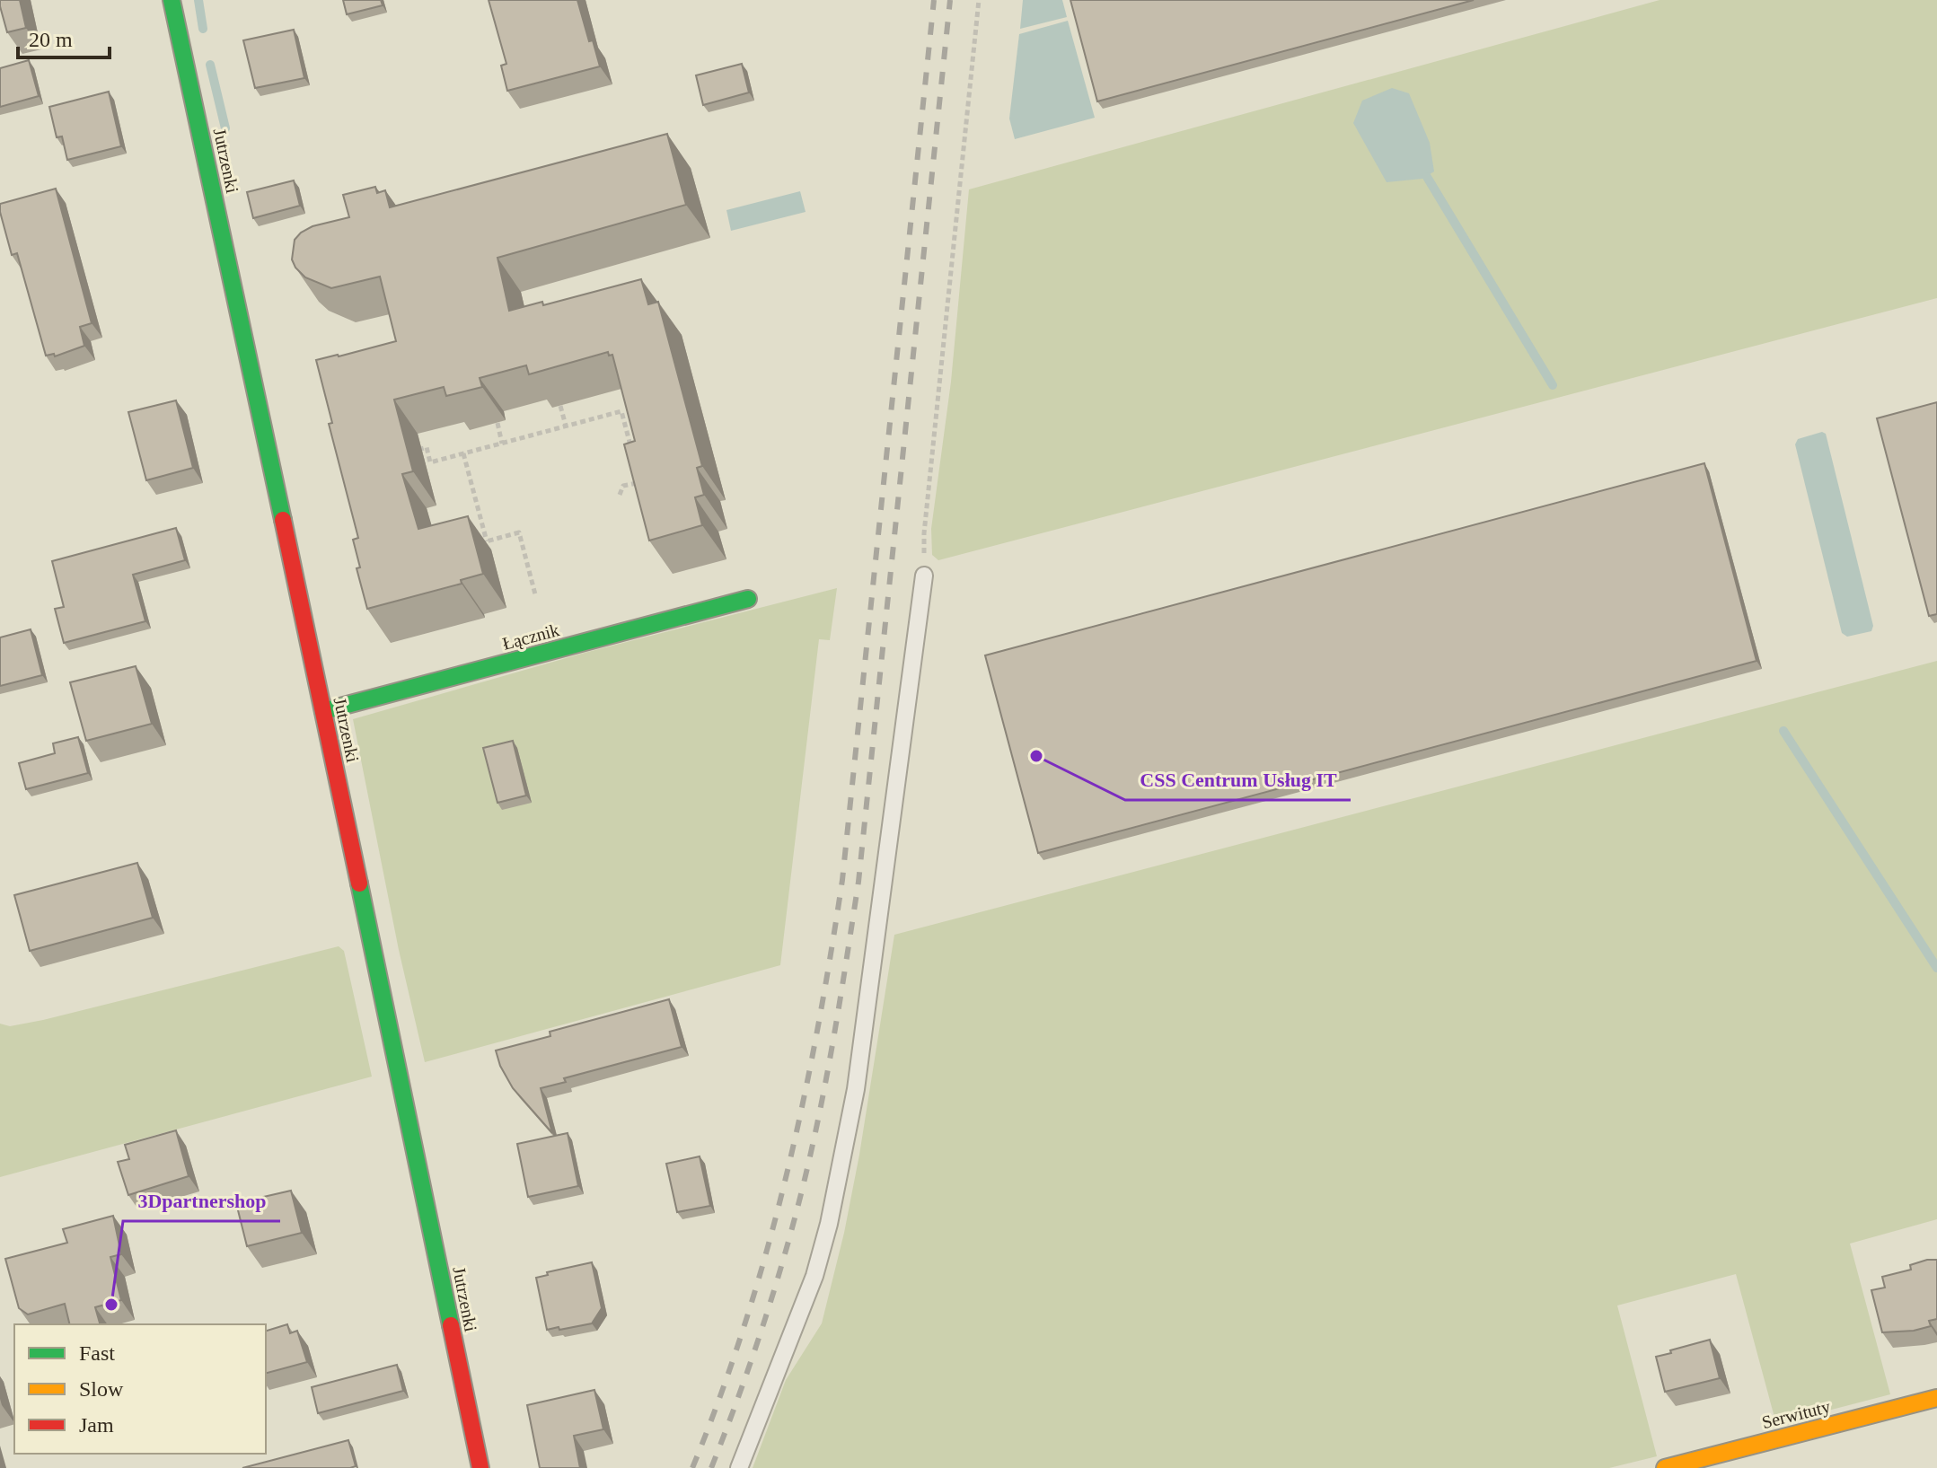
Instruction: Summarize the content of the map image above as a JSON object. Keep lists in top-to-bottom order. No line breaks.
{"streets":{"street":["Jutrzenki","Łącznik","Serwituty"]},"crossings":[["Jutrzenki","Łącznik"]],"places":["CSS Centrum Usług IT","3Dpartnershop"],"legend":["Fast","Slow","Jam"],"scale_bar":"20 m"}
